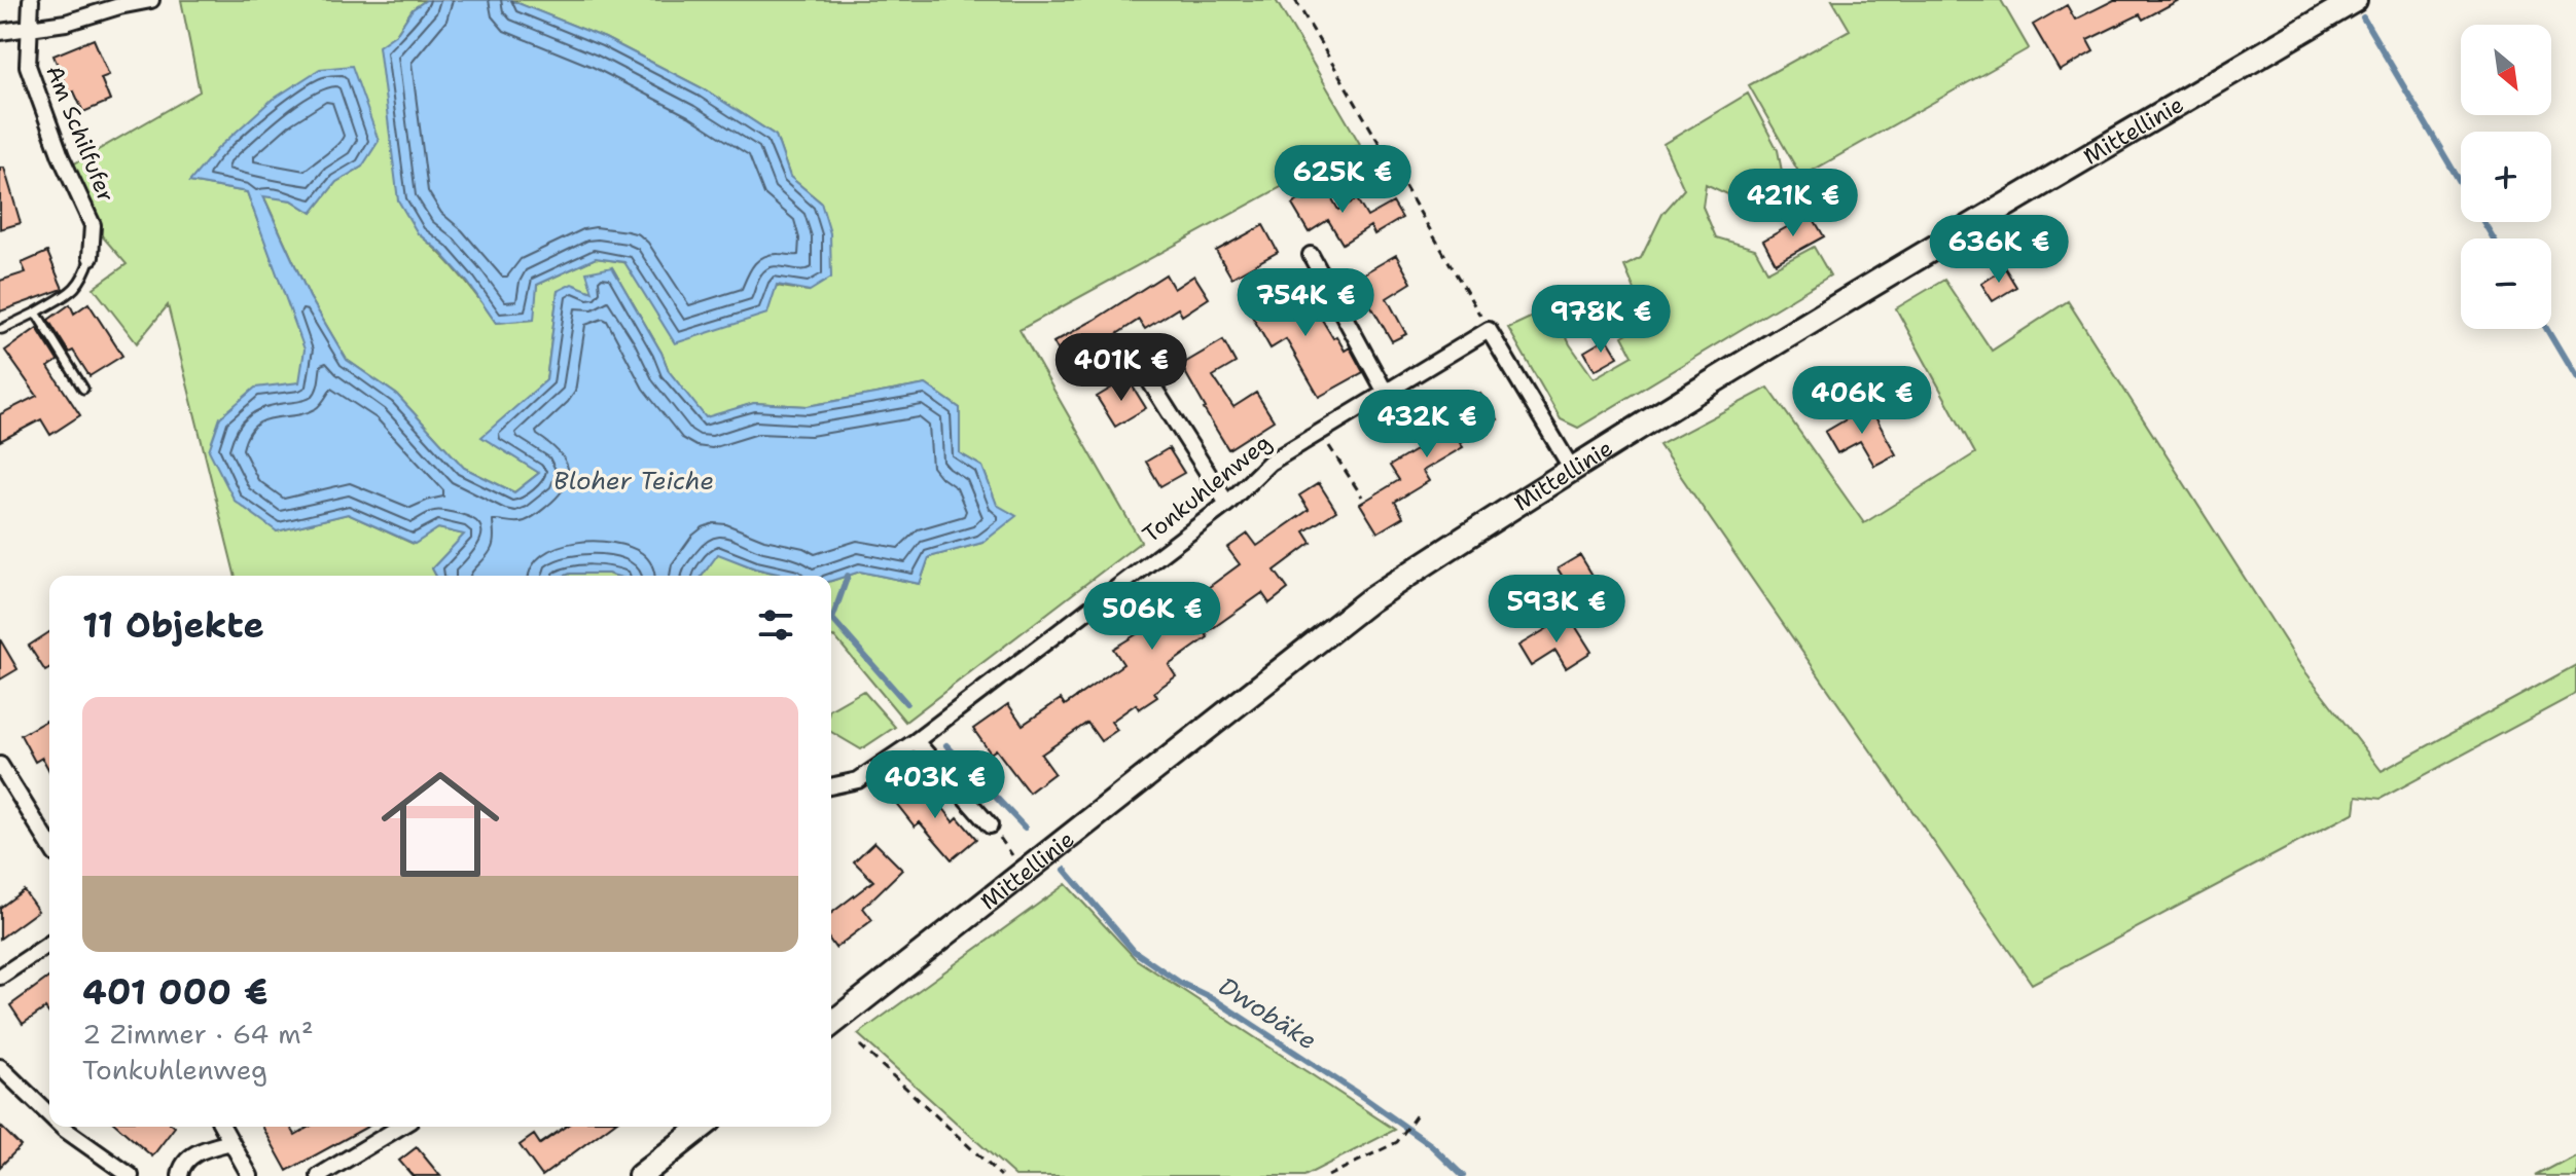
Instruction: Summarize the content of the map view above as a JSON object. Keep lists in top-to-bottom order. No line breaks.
{"streets":{"street":["Mittellinie","Am Schilfufer","Tonkuhlenweg"]},"water":["Bloher Teiche","Dwobäke"],"north":"bottom right","page":{"map_buttons":["+","−"],"price":["625K €","421K €","636K €","754K €","978K €","401K €","406K €","432K €","593K €","506K €","403K €"],"heading":"11 Objekte","list":[{"name":"401 000 €","note":"2 Zimmer · 64 m² · Tonkuhlenweg"}]}}
